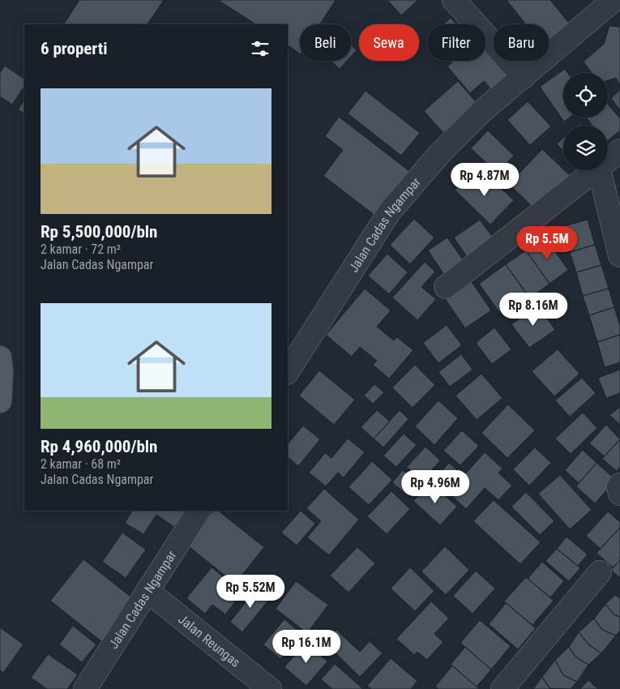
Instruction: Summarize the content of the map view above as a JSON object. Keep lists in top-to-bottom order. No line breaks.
{"streets":{"street":["Jalan Cadas Ngampar","Jalan Reungas"]},"crossings":[["Jalan Cadas Ngampar","Jalan Reungas"]],"page":{"chip":["Beli","Sewa","Filter","Baru"],"heading":"6 properti","list":[{"name":"Rp 5,500,000/bln","note":"2 kamar · 72 m² · Jalan Cadas Ngampar"},{"name":"Rp 4,960,000/bln","note":"2 kamar · 68 m² · Jalan Cadas Ngampar"}],"price":["Rp 4.87M","Rp 5.5M","Rp 8.16M","Rp 4.96M","Rp 5.52M","Rp 16.1M"]}}
